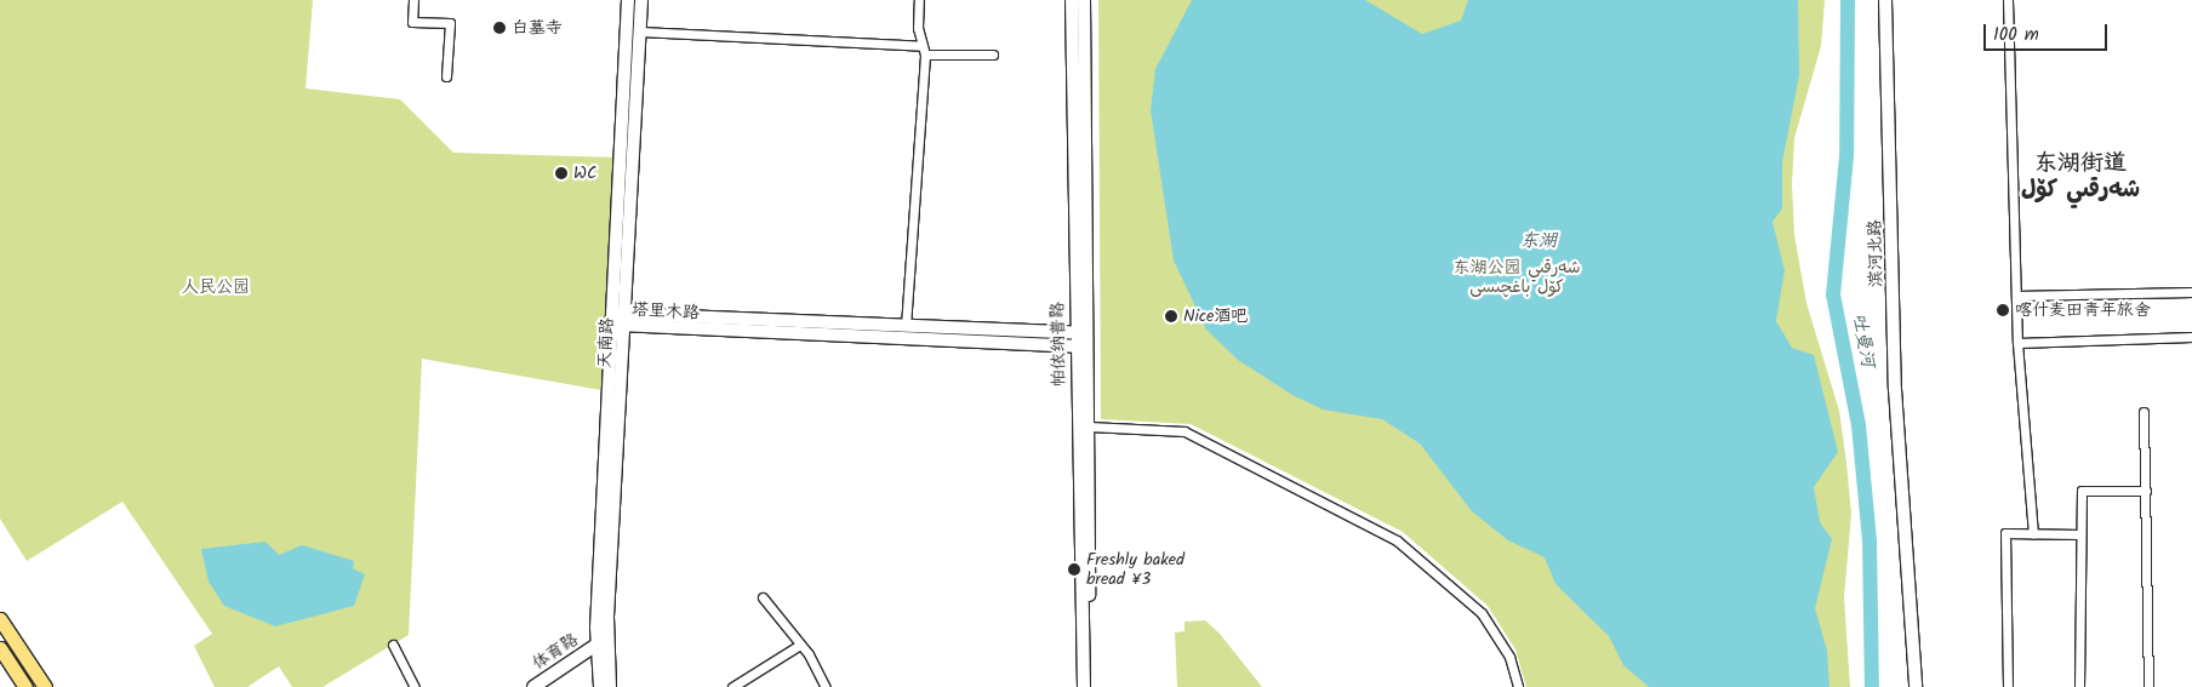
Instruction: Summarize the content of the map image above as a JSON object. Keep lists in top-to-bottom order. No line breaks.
{"streets":{"street":["滨河北路","塔里木路","天南路","帕依纳普路","体育路"]},"crossings":[["塔里木路","天南路"],["塔里木路","帕依纳普路"],["天南路","体育路"]],"districts":["东湖街道 شەرقىي كۆل"],"water":["东湖","吐曼河"],"parks":["东湖公园 شەرقىي كۆل باغچىسى","人民公园"],"places":["白墓寺","WC","喀什麦田青年旅舍","Nice酒吧","Freshly baked bread ¥3"],"scale_bar":"100 m"}
